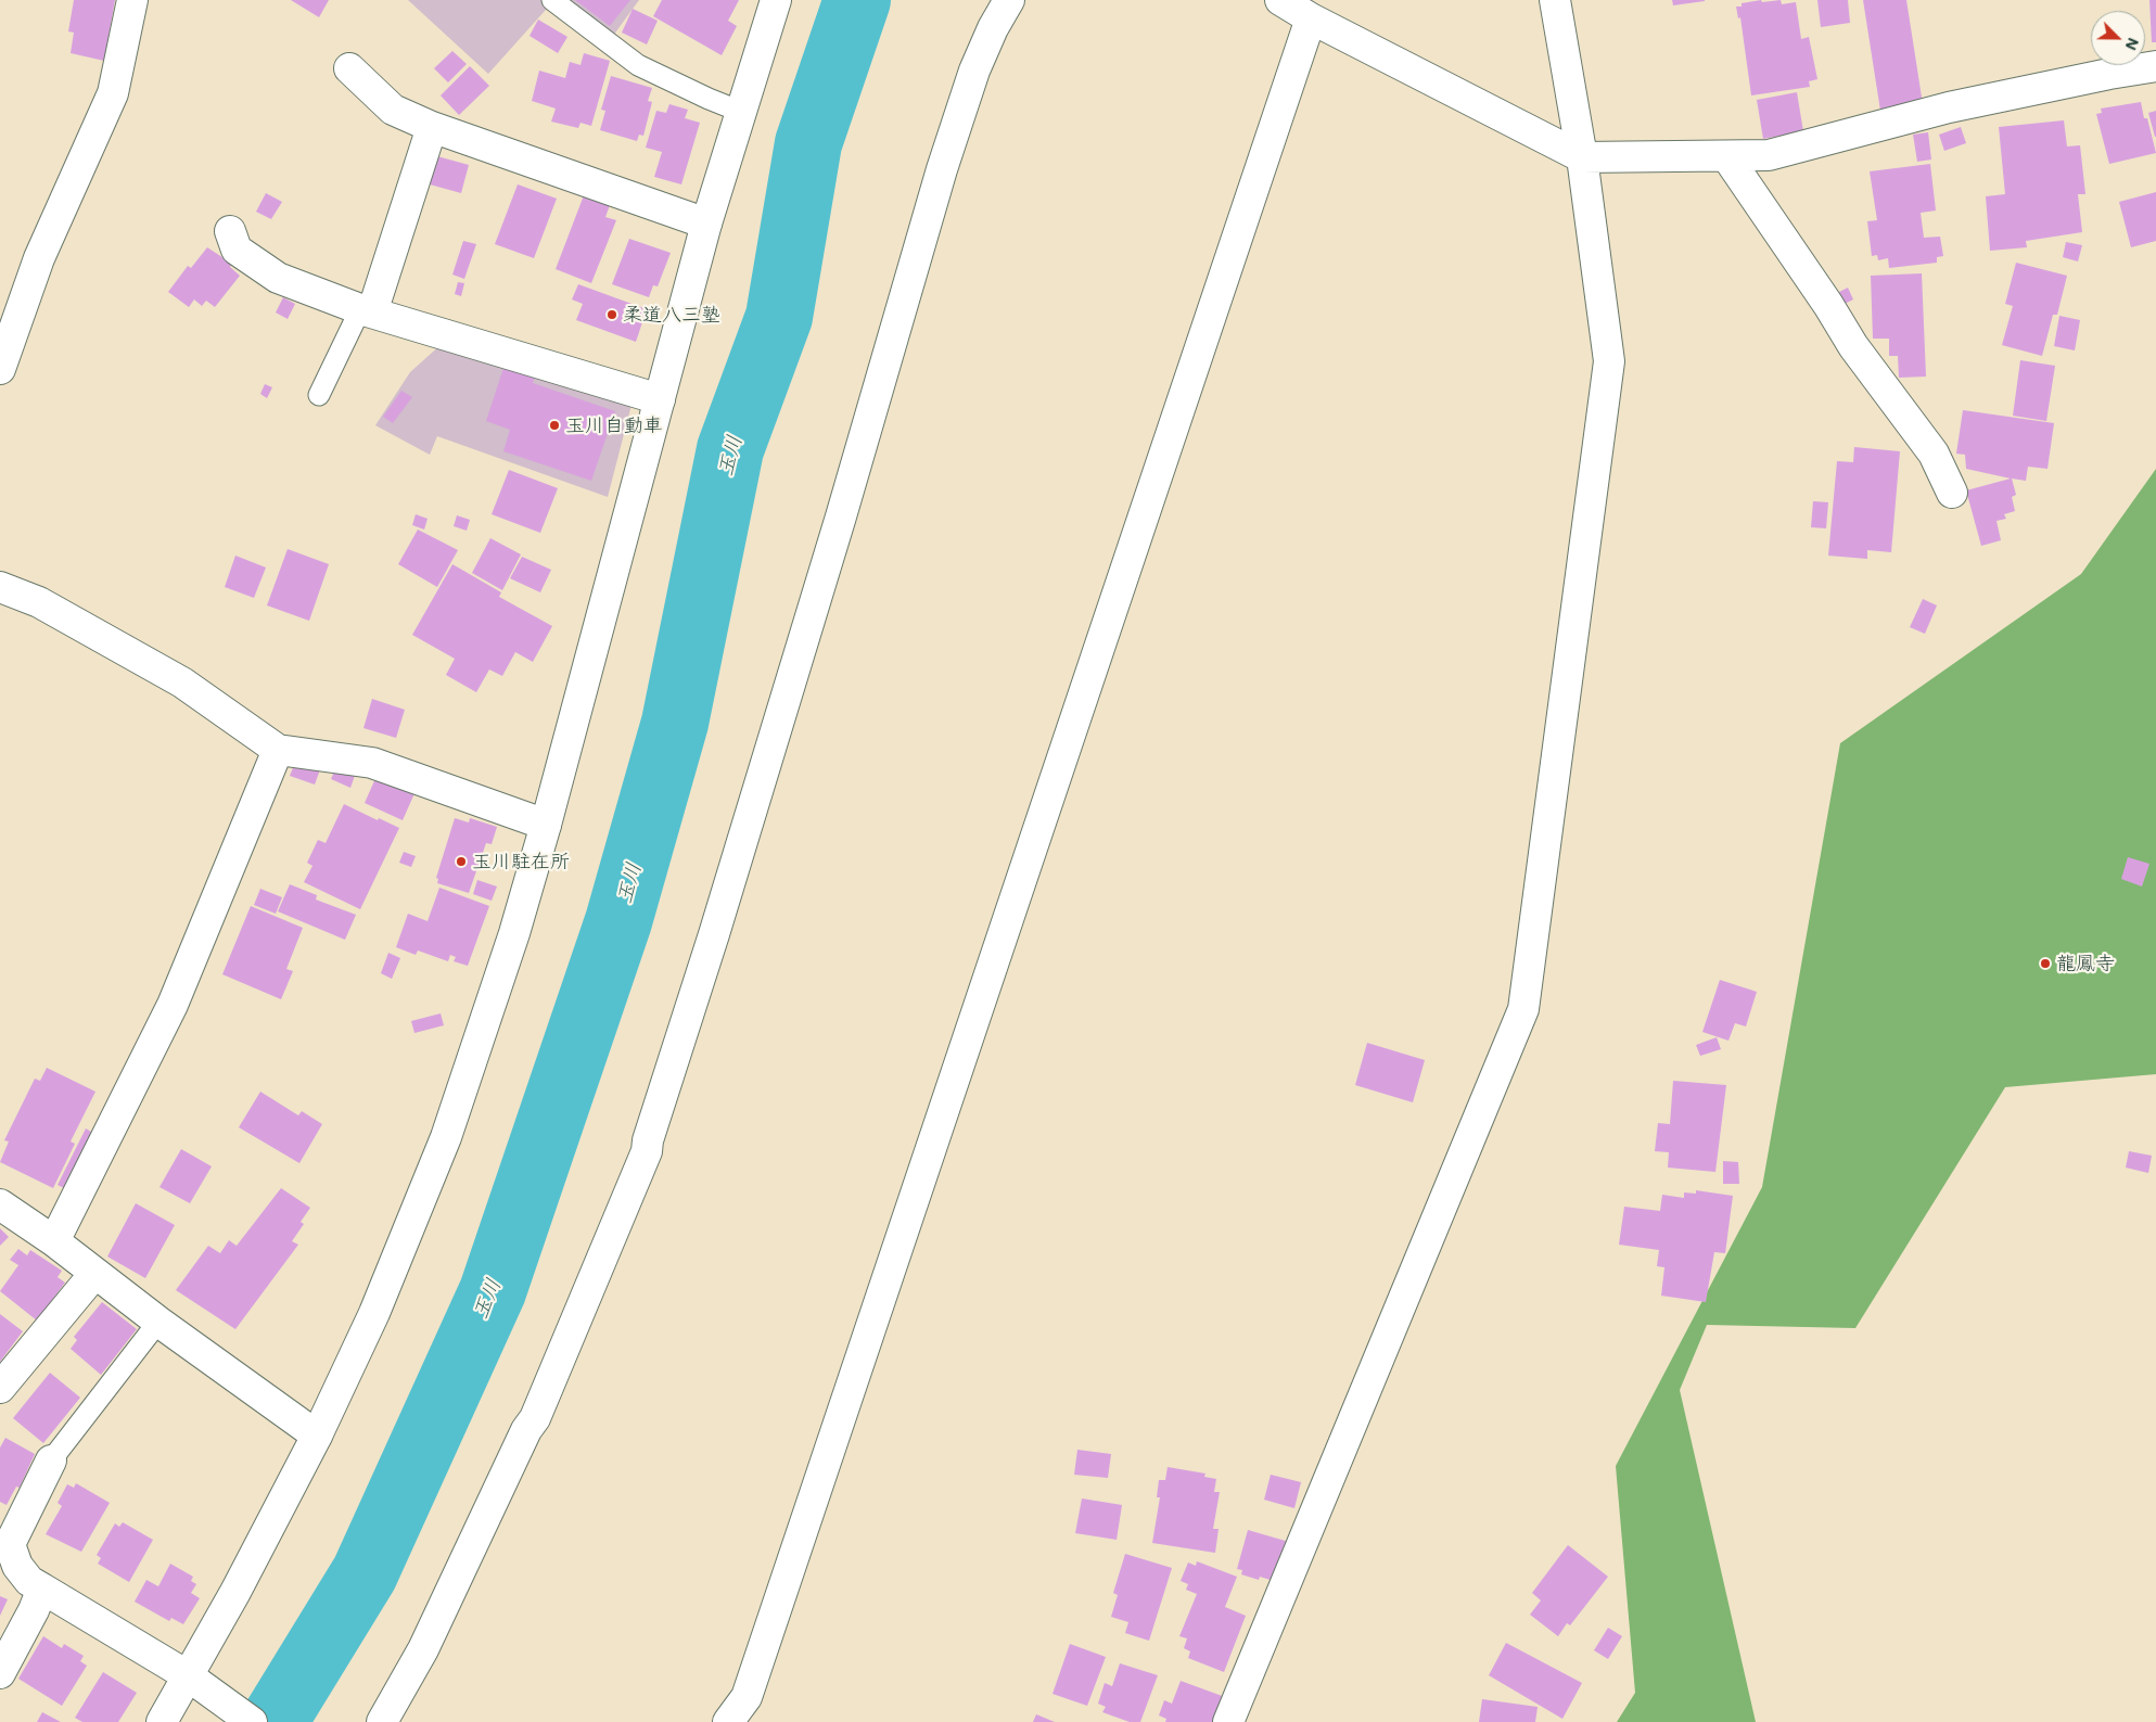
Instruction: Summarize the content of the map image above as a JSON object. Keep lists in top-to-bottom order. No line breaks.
{"water":["玉川"],"places":["柔道八三塾","玉川自動車","玉川駐在所","龍鳳寺"],"north":"bottom right"}
